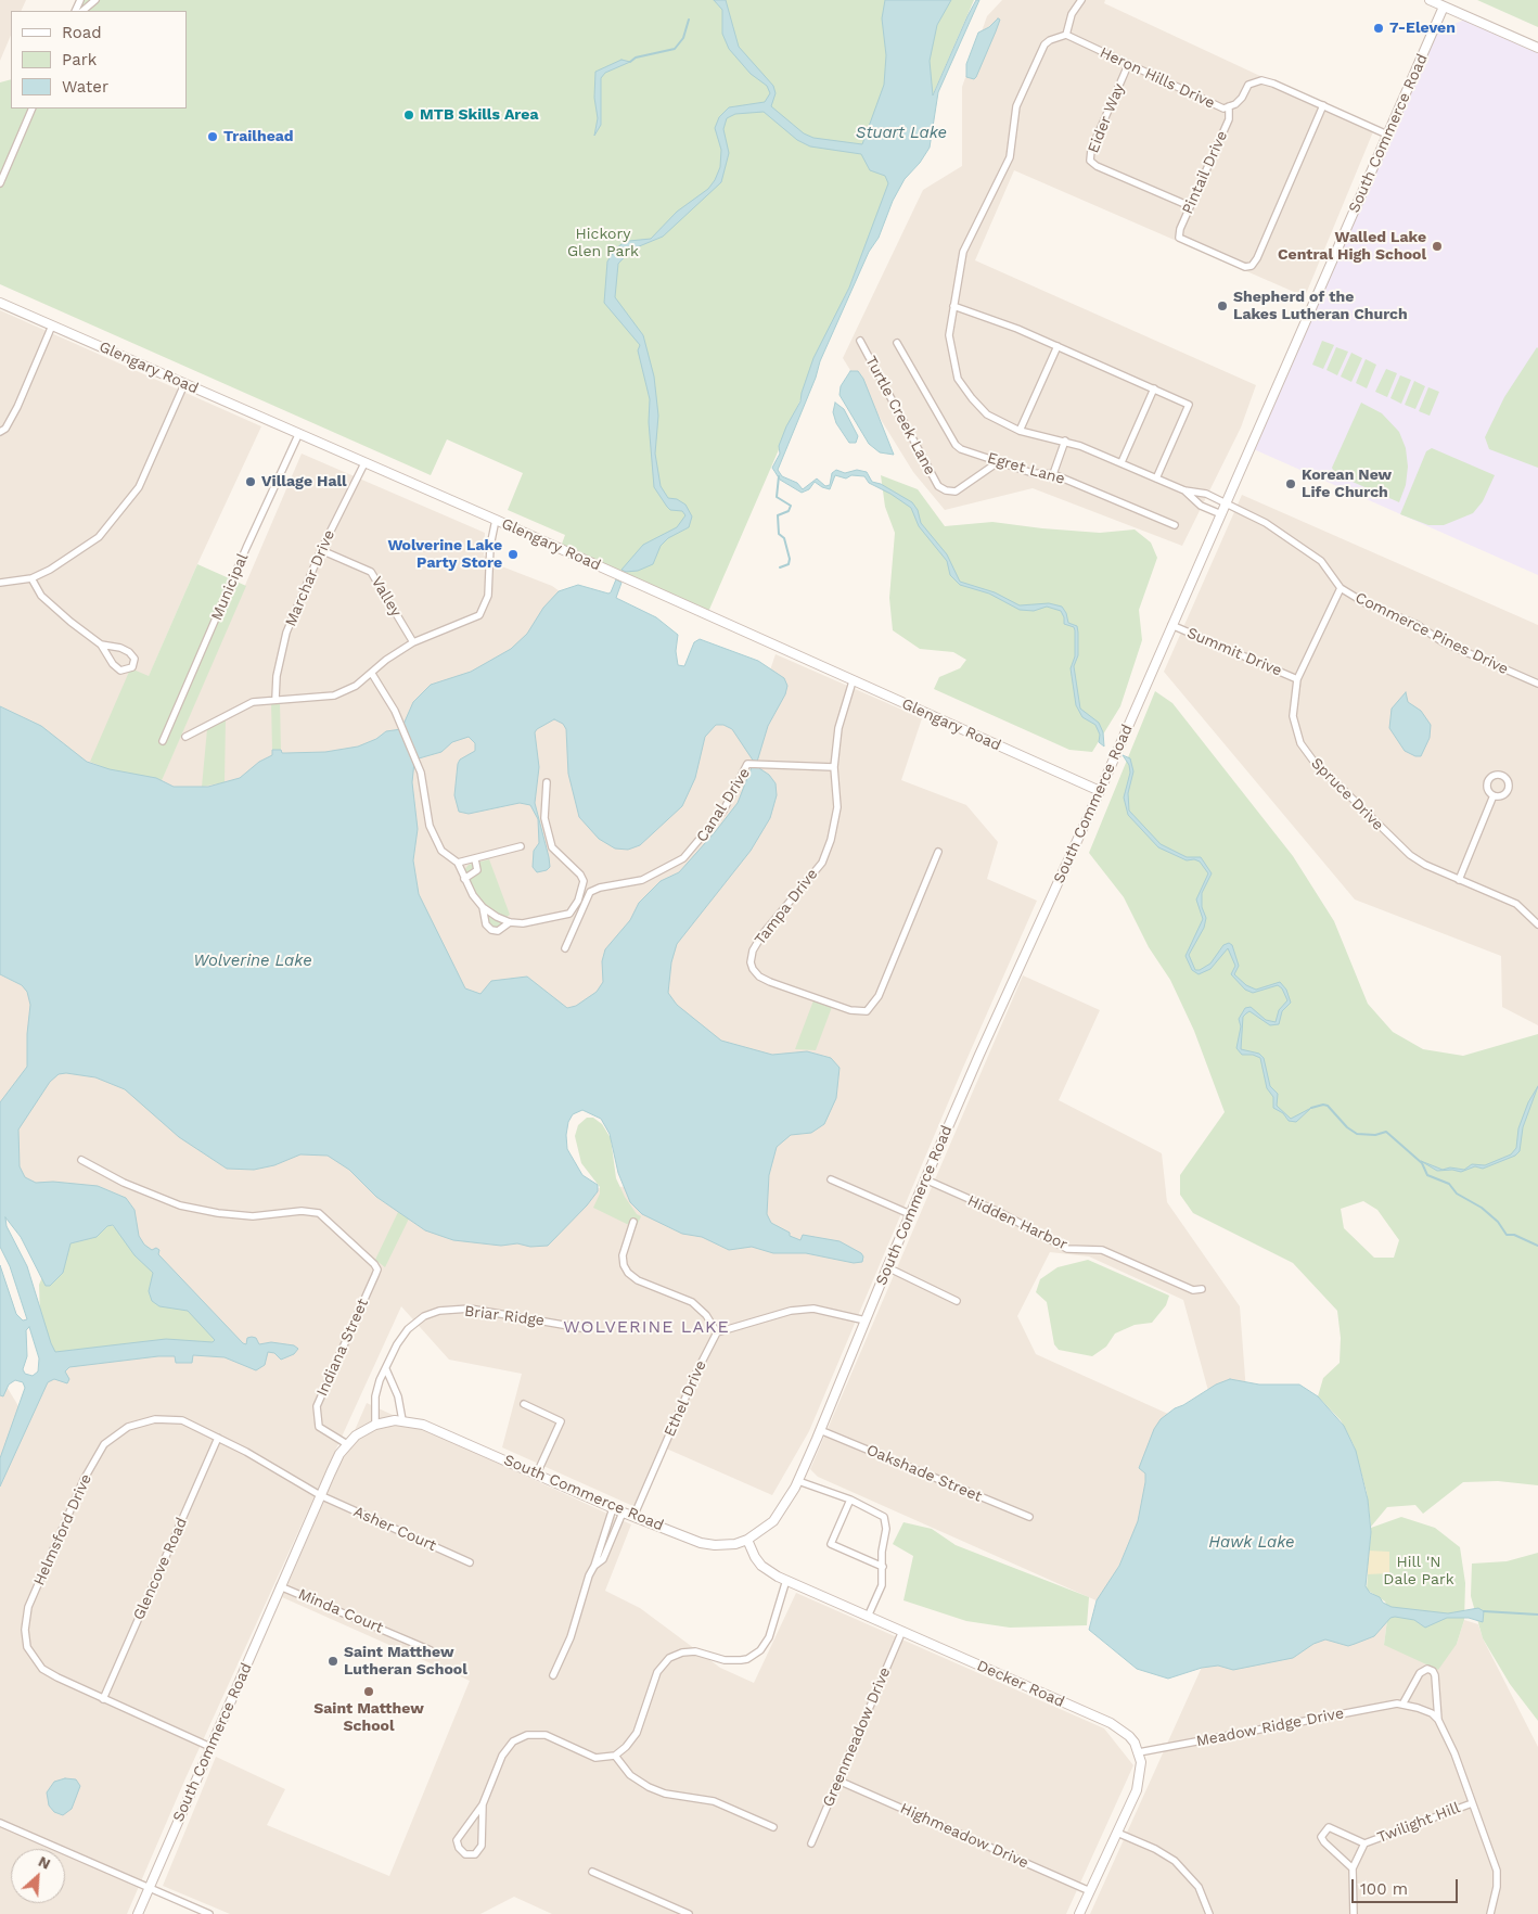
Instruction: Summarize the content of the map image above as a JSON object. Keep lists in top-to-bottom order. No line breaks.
{"streets":{"street":["Heron Hills Drive","Eider Way","South Commerce Road","Pintail Drive","Glengary Road","Turtle Creek Lane","Egret Lane","Marchar Drive","Municipal","Valley","Commerce Pines Drive","Summit Drive","Spruce Drive","Canal Drive","Tampa Drive","Hidden Harbor","Briar Ridge","Indiana Street","Ethel Drive","Oakshade Street","Asher Court","Helmsford Drive","Glencove Road","Minda Court","Decker Road","Meadow Ridge Drive","Greenmeadow Drive","Twilight Hill","Highmeadow Drive"]},"crossings":[["Heron Hills Drive","Eider Way"],["Heron Hills Drive","South Commerce Road"],["Heron Hills Drive","Pintail Drive"],["Eider Way","Pintail Drive"],["South Commerce Road","Glengary Road"],["South Commerce Road","Commerce Pines Drive"],["South Commerce Road","Summit Drive"],["South Commerce Road","Hidden Harbor"],["South Commerce Road","Briar Ridge"],["South Commerce Road","Indiana Street"],["South Commerce Road","Ethel Drive"],["South Commerce Road","Oakshade Street"],["South Commerce Road","Asher Court"],["South Commerce Road","Helmsford Drive"],["South Commerce Road","Minda Court"],["South Commerce Road","Decker Road"],["Glengary Road","Marchar Drive"],["Glengary Road","Municipal"],["Glengary Road","Tampa Drive"],["Turtle Creek Lane","Egret Lane"],["Marchar Drive","Valley"],["Commerce Pines Drive","Spruce Drive"],["Summit Drive","Spruce Drive"],["Canal Drive","Tampa Drive"],["Asher Court","Helmsford Drive"],["Helmsford Drive","Glencove Road"],["Decker Road","Meadow Ridge Drive"],["Decker Road","Greenmeadow Drive"],["Greenmeadow Drive","Highmeadow Drive"]],"districts":["WOLVERINE LAKE"],"water":["Stuart Lake","Wolverine Lake","Hawk Lake"],"parks":["Hickory Glen Park","Hill 'N Dale Park"],"places":["7-Eleven","MTB Skills Area","Trailhead","Walled Lake Central High School","Shepherd of the Lakes Lutheran Church","Village Hall","Korean New Life Church","Wolverine Lake Party Store","Saint Matthew Lutheran School","Saint Matthew School"],"legend":["Road","Park","Water"],"scale_bar":"100 m","north":"top right"}
